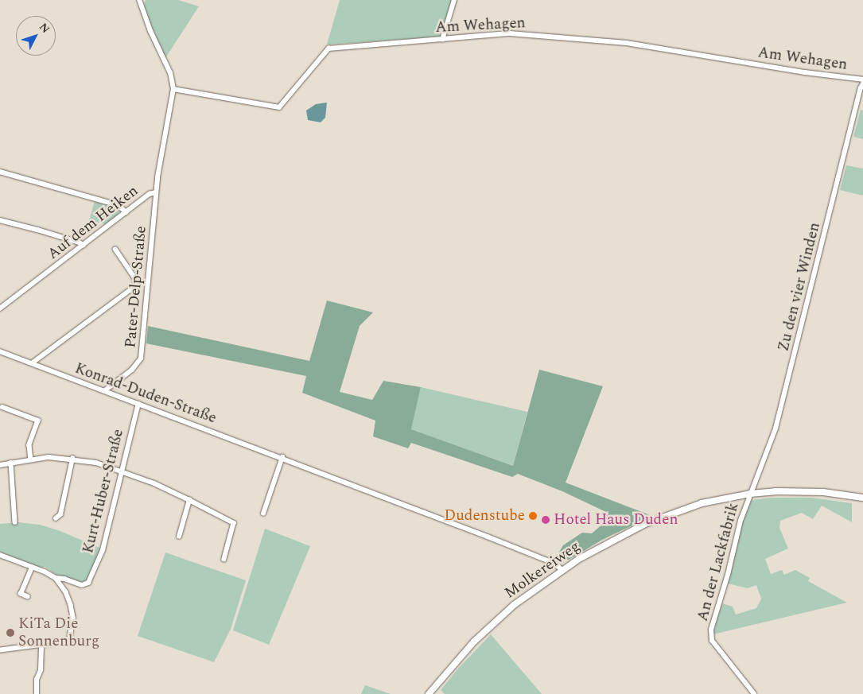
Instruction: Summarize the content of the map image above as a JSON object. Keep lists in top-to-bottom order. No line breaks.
{"streets":{"main road":["Molkereiweg"],"street":["Am Wehagen","Auf dem Heiken","Pater-Delp-Straße","Zu den vier Winden","Konrad-Duden-Straße","Kurt-Huber-Straße","An der Lackfabrik"]},"crossings":[["Am Wehagen","Auf dem Heiken"],["Auf dem Heiken","Pater-Delp-Straße"],["Pater-Delp-Straße","Konrad-Duden-Straße"],["Zu den vier Winden","An der Lackfabrik"],["Zu den vier Winden","Molkereiweg"],["Konrad-Duden-Straße","Kurt-Huber-Straße"],["Konrad-Duden-Straße","Molkereiweg"],["An der Lackfabrik","Molkereiweg"]],"places":["Dudenstube","Hotel Haus Duden","KiTa Die Sonnenburg"],"north":"top right"}
